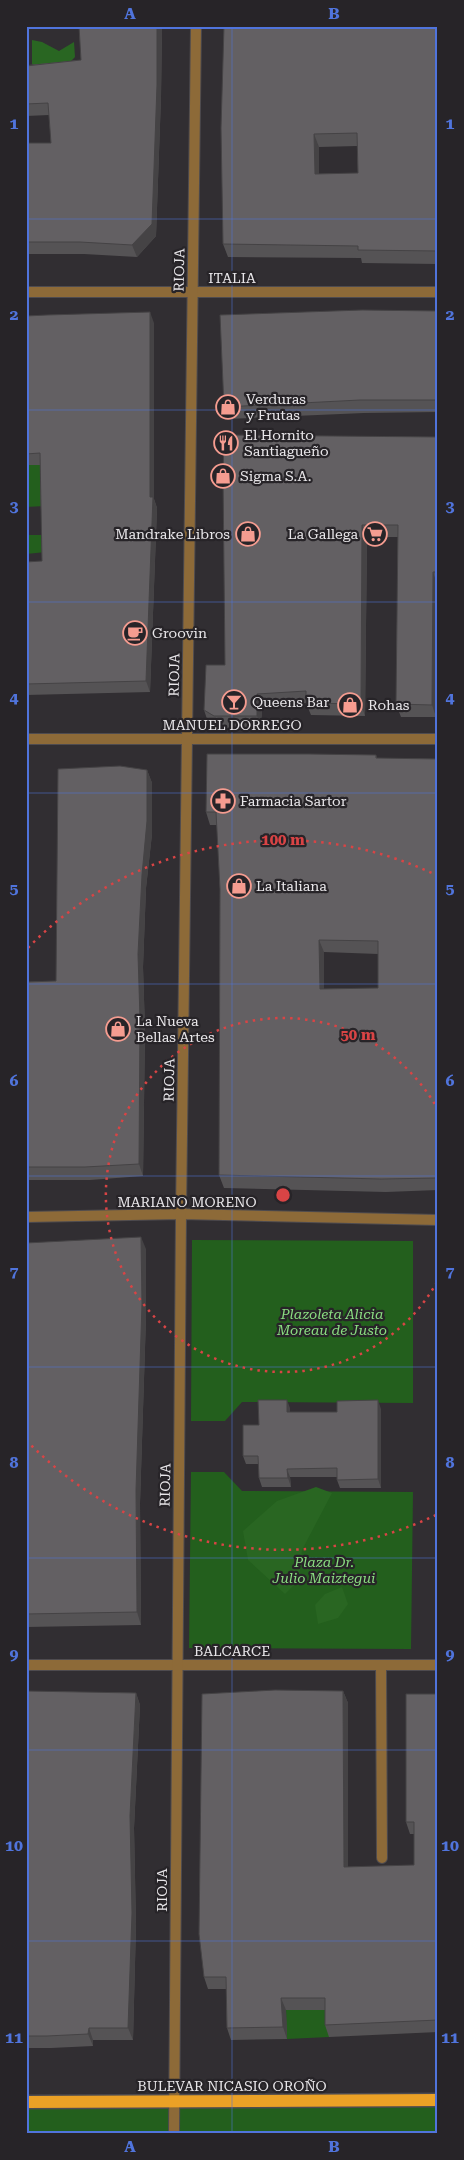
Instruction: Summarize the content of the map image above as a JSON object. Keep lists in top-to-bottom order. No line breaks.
{"streets":{"main road":["BULEVAR NICASIO OROÑO"],"street":["RIOJA","ITALIA","MANUEL DORREGO","MARIANO MORENO","BALCARCE"]},"crossings":[["RIOJA","ITALIA"],["RIOJA","MANUEL DORREGO"],["RIOJA","MARIANO MORENO"],["RIOJA","BALCARCE"],["RIOJA","BULEVAR NICASIO OROÑO"]],"parks":["Plazoleta Alicia Moreau de Justo","Plaza Dr. Julio Maiztegui"],"places":{"shop":["Verduras y Frutas","Sigma S.A.","Mandrake Libros","Rohas","La Italiana","La Nueva Bellas Artes"],"restaurant":["El Hornito Santiagueño"],"supermarket":["La Gallega"],"cafe":["Groovin"],"bar":["Queens Bar"],"pharmacy":["Farmacia Sartor"]},"grid":{"columns":["A","B"],"rows":["1","2","3","4","5","6","7","8","9","10","11"]},"rings":["100 m","50 m"]}
